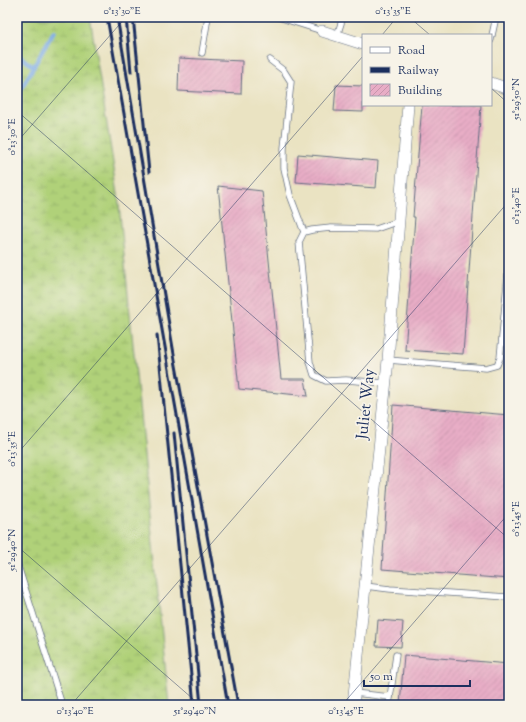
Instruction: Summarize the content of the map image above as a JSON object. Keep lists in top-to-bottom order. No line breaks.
{"streets":{"street":["Juliet Way"]},"legend":["Road","Railway","Building"],"scale_bar":"50 m","coordinates":["0°13'30\"E","0°13'35\"E","51°29'50\"N","0°13'40\"E","0°13'45\"E","51°29'40\"N"]}
